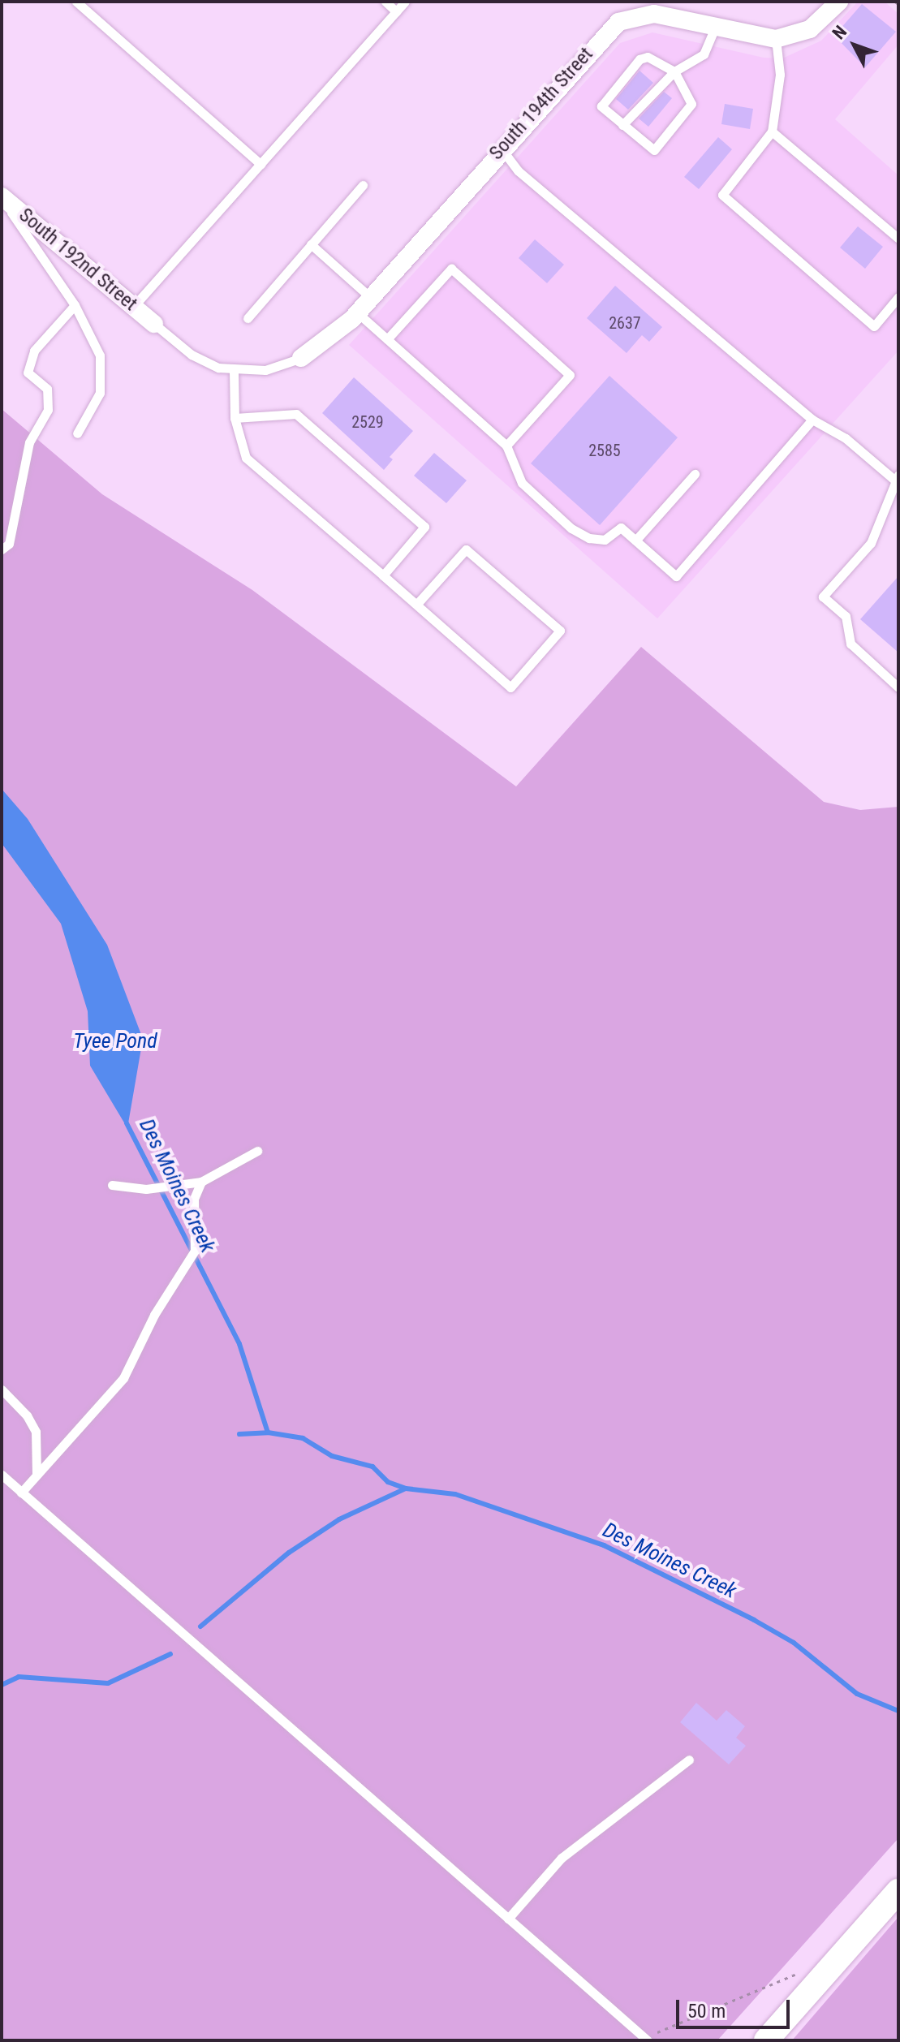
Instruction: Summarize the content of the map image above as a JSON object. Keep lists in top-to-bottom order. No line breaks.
{"streets":{"street":["South 194th Street","South 192nd Street"]},"water":["Tyee Pond","Des Moines Creek"],"house_numbers":["2637","2529","2585"],"scale_bar":"50 m","north":"top left"}
